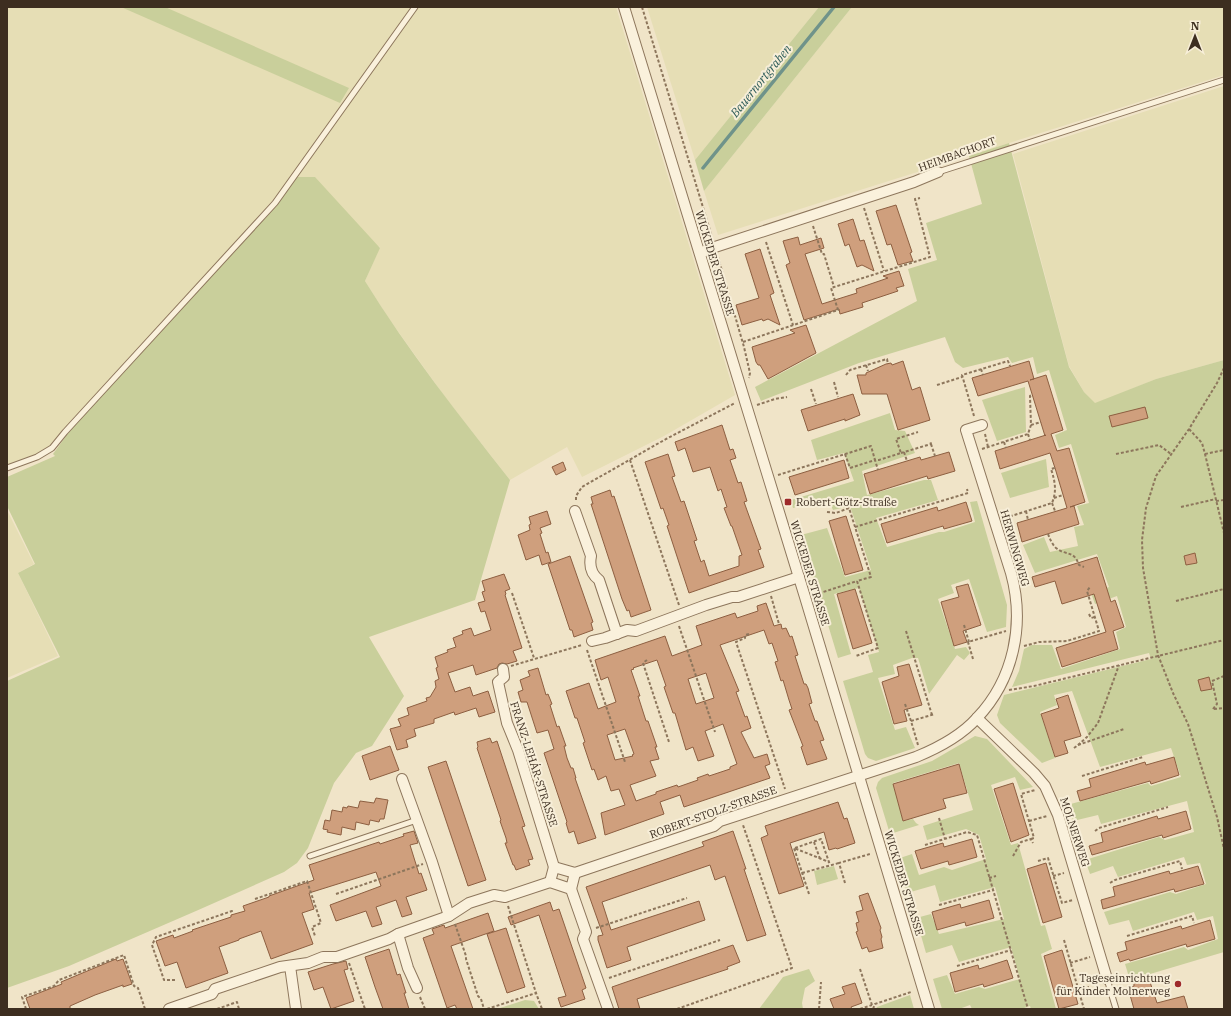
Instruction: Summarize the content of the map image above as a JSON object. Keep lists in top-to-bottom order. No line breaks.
{"streets":{"street":["HEIMBACHORT","WICKEDER STRASSE","HERWINGWEG","FRANZ-LEHÁR-STRASSE","ROBERT-STOLZ-STRASSE","MOLNERWEG"]},"crossings":[["HEIMBACHORT","WICKEDER STRASSE"],["WICKEDER STRASSE","HERWINGWEG"],["WICKEDER STRASSE","ROBERT-STOLZ-STRASSE"],["HERWINGWEG","ROBERT-STOLZ-STRASSE"],["HERWINGWEG","MOLNERWEG"]],"water":["Bauernortgraben"],"places":{"transit":["Robert-Götz-Straße"],"other":["Tageseinrichtung für Kinder Molnerweg"]},"north":"top"}
